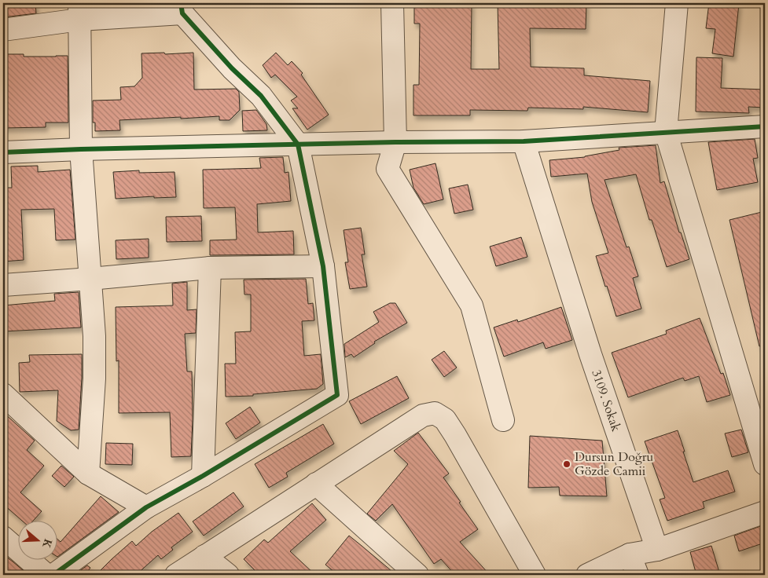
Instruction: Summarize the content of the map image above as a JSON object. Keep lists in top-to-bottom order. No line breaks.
{"streets":{"street":["3109. Sokak"]},"places":["Dursun Doğru Gözde Camii"],"north":"right"}
